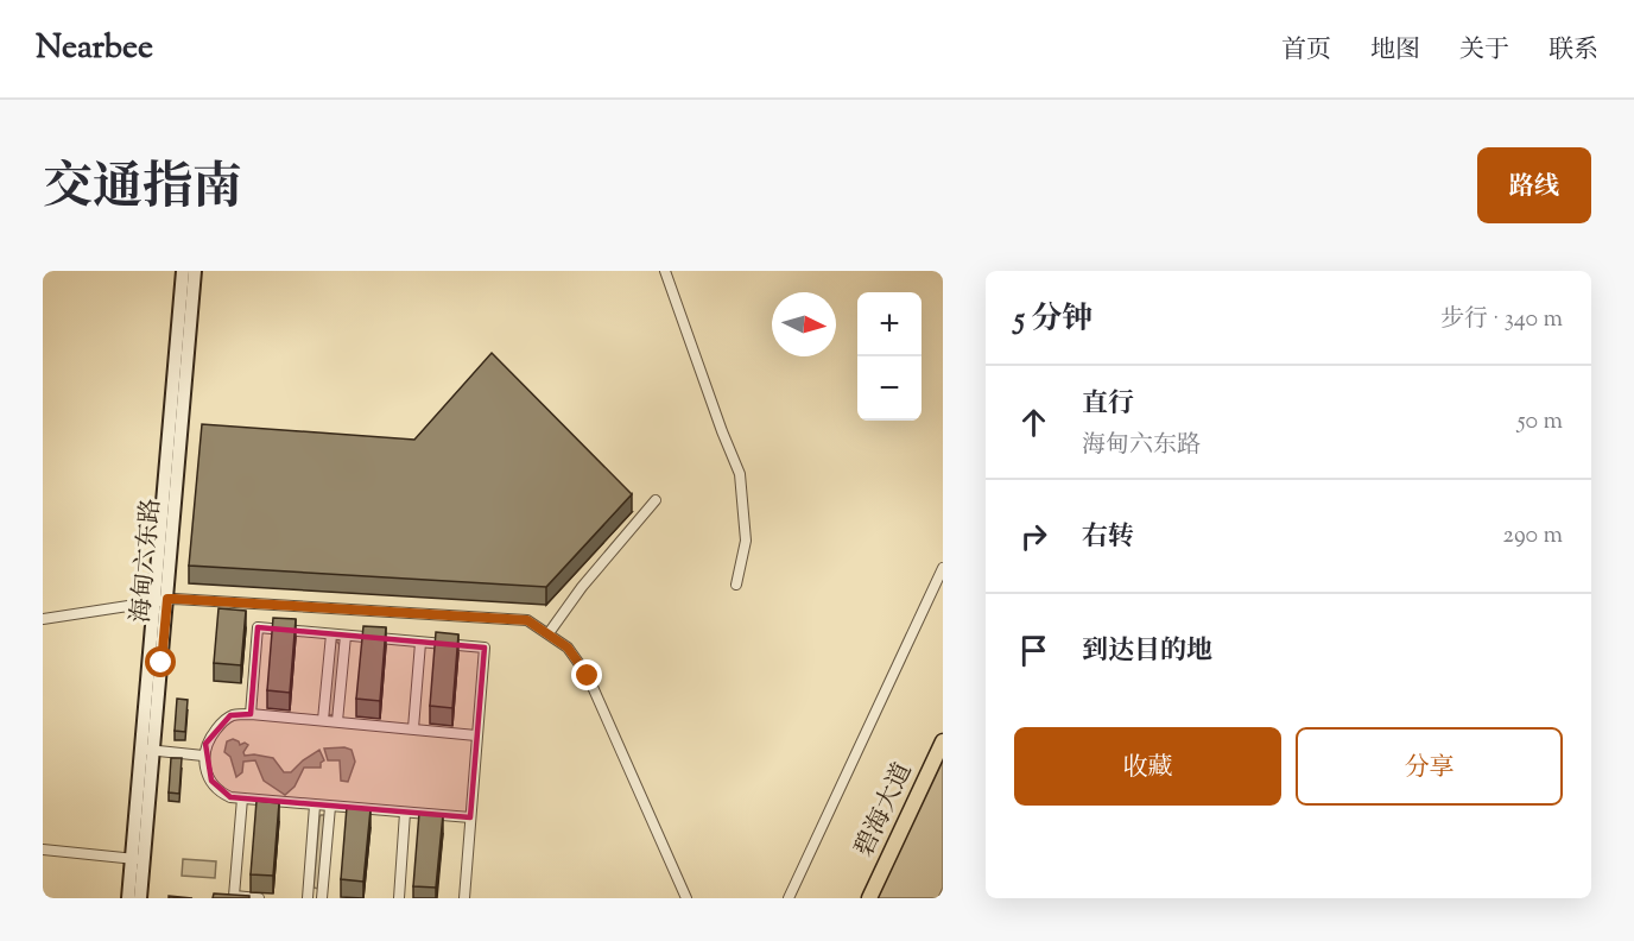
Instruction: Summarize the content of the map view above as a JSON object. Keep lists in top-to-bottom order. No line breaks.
{"streets":{"main road":["海甸六东路","碧海大道"]},"north":"right","page":{"header":"Nearbee","nav":["首页","地图","关于","联系"],"title":"交通指南","buttons":["路线",["收藏","分享"]],"heading":["5 分钟","步行 · 340 m"],"map_buttons":["+","−"],"list":[["直行","海甸六东路","50 m"],["右转","290 m"],"到达目的地"]}}
